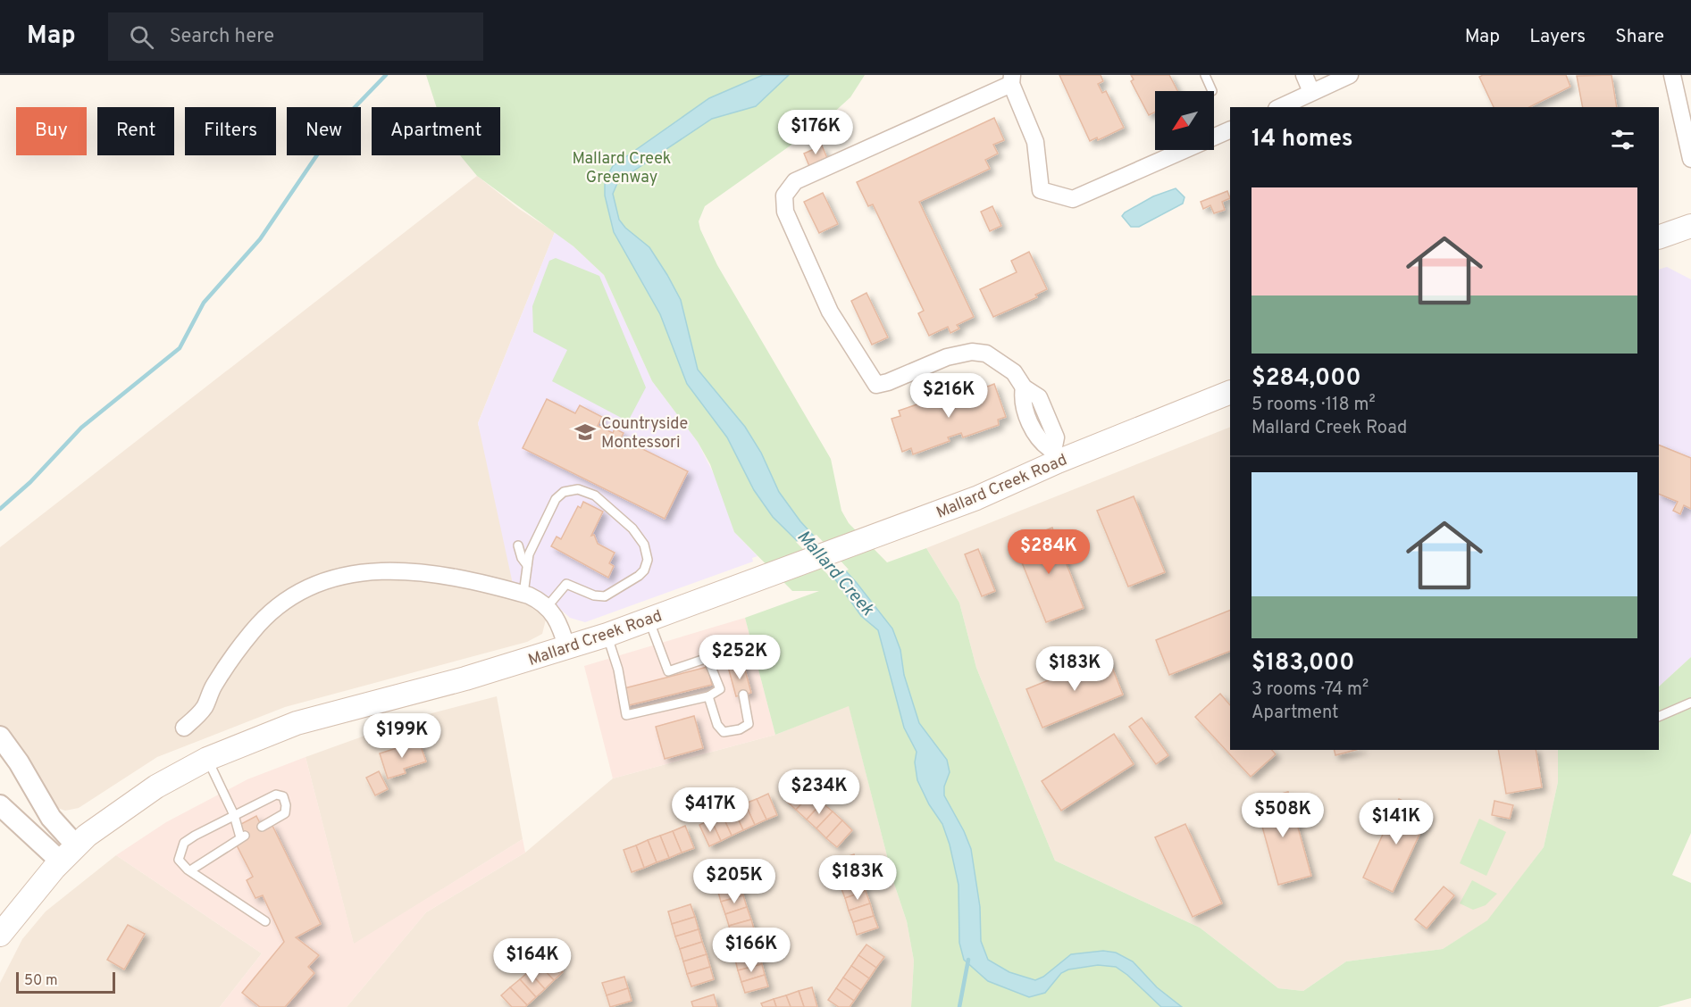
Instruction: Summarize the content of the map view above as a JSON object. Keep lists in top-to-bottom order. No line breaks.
{"streets":{"main road":["Mallard Creek Road"]},"water":["Mallard Creek"],"parks":["Mallard Creek Greenway"],"places":{"school or university":["Countryside Montessori"]},"scale_bar":"50 m","north":"bottom left","page":{"header":"Map","search":"Search here","nav":["Map","Layers","Share"],"chip":["Buy","Rent","Filters","New","Apartment"],"heading":"14 homes","price":["$176K","$216K","$284K","$252K","$183K","$199K","$234K","$417K","$508K","$141K","$183K","$205K","$166K","$164K"],"list":[{"name":"$284,000","note":"5 rooms · 118 m² · Mallard Creek Road"},{"name":"$183,000","note":"3 rooms · 74 m² · Apartment"}],"scale":"50 m"}}
